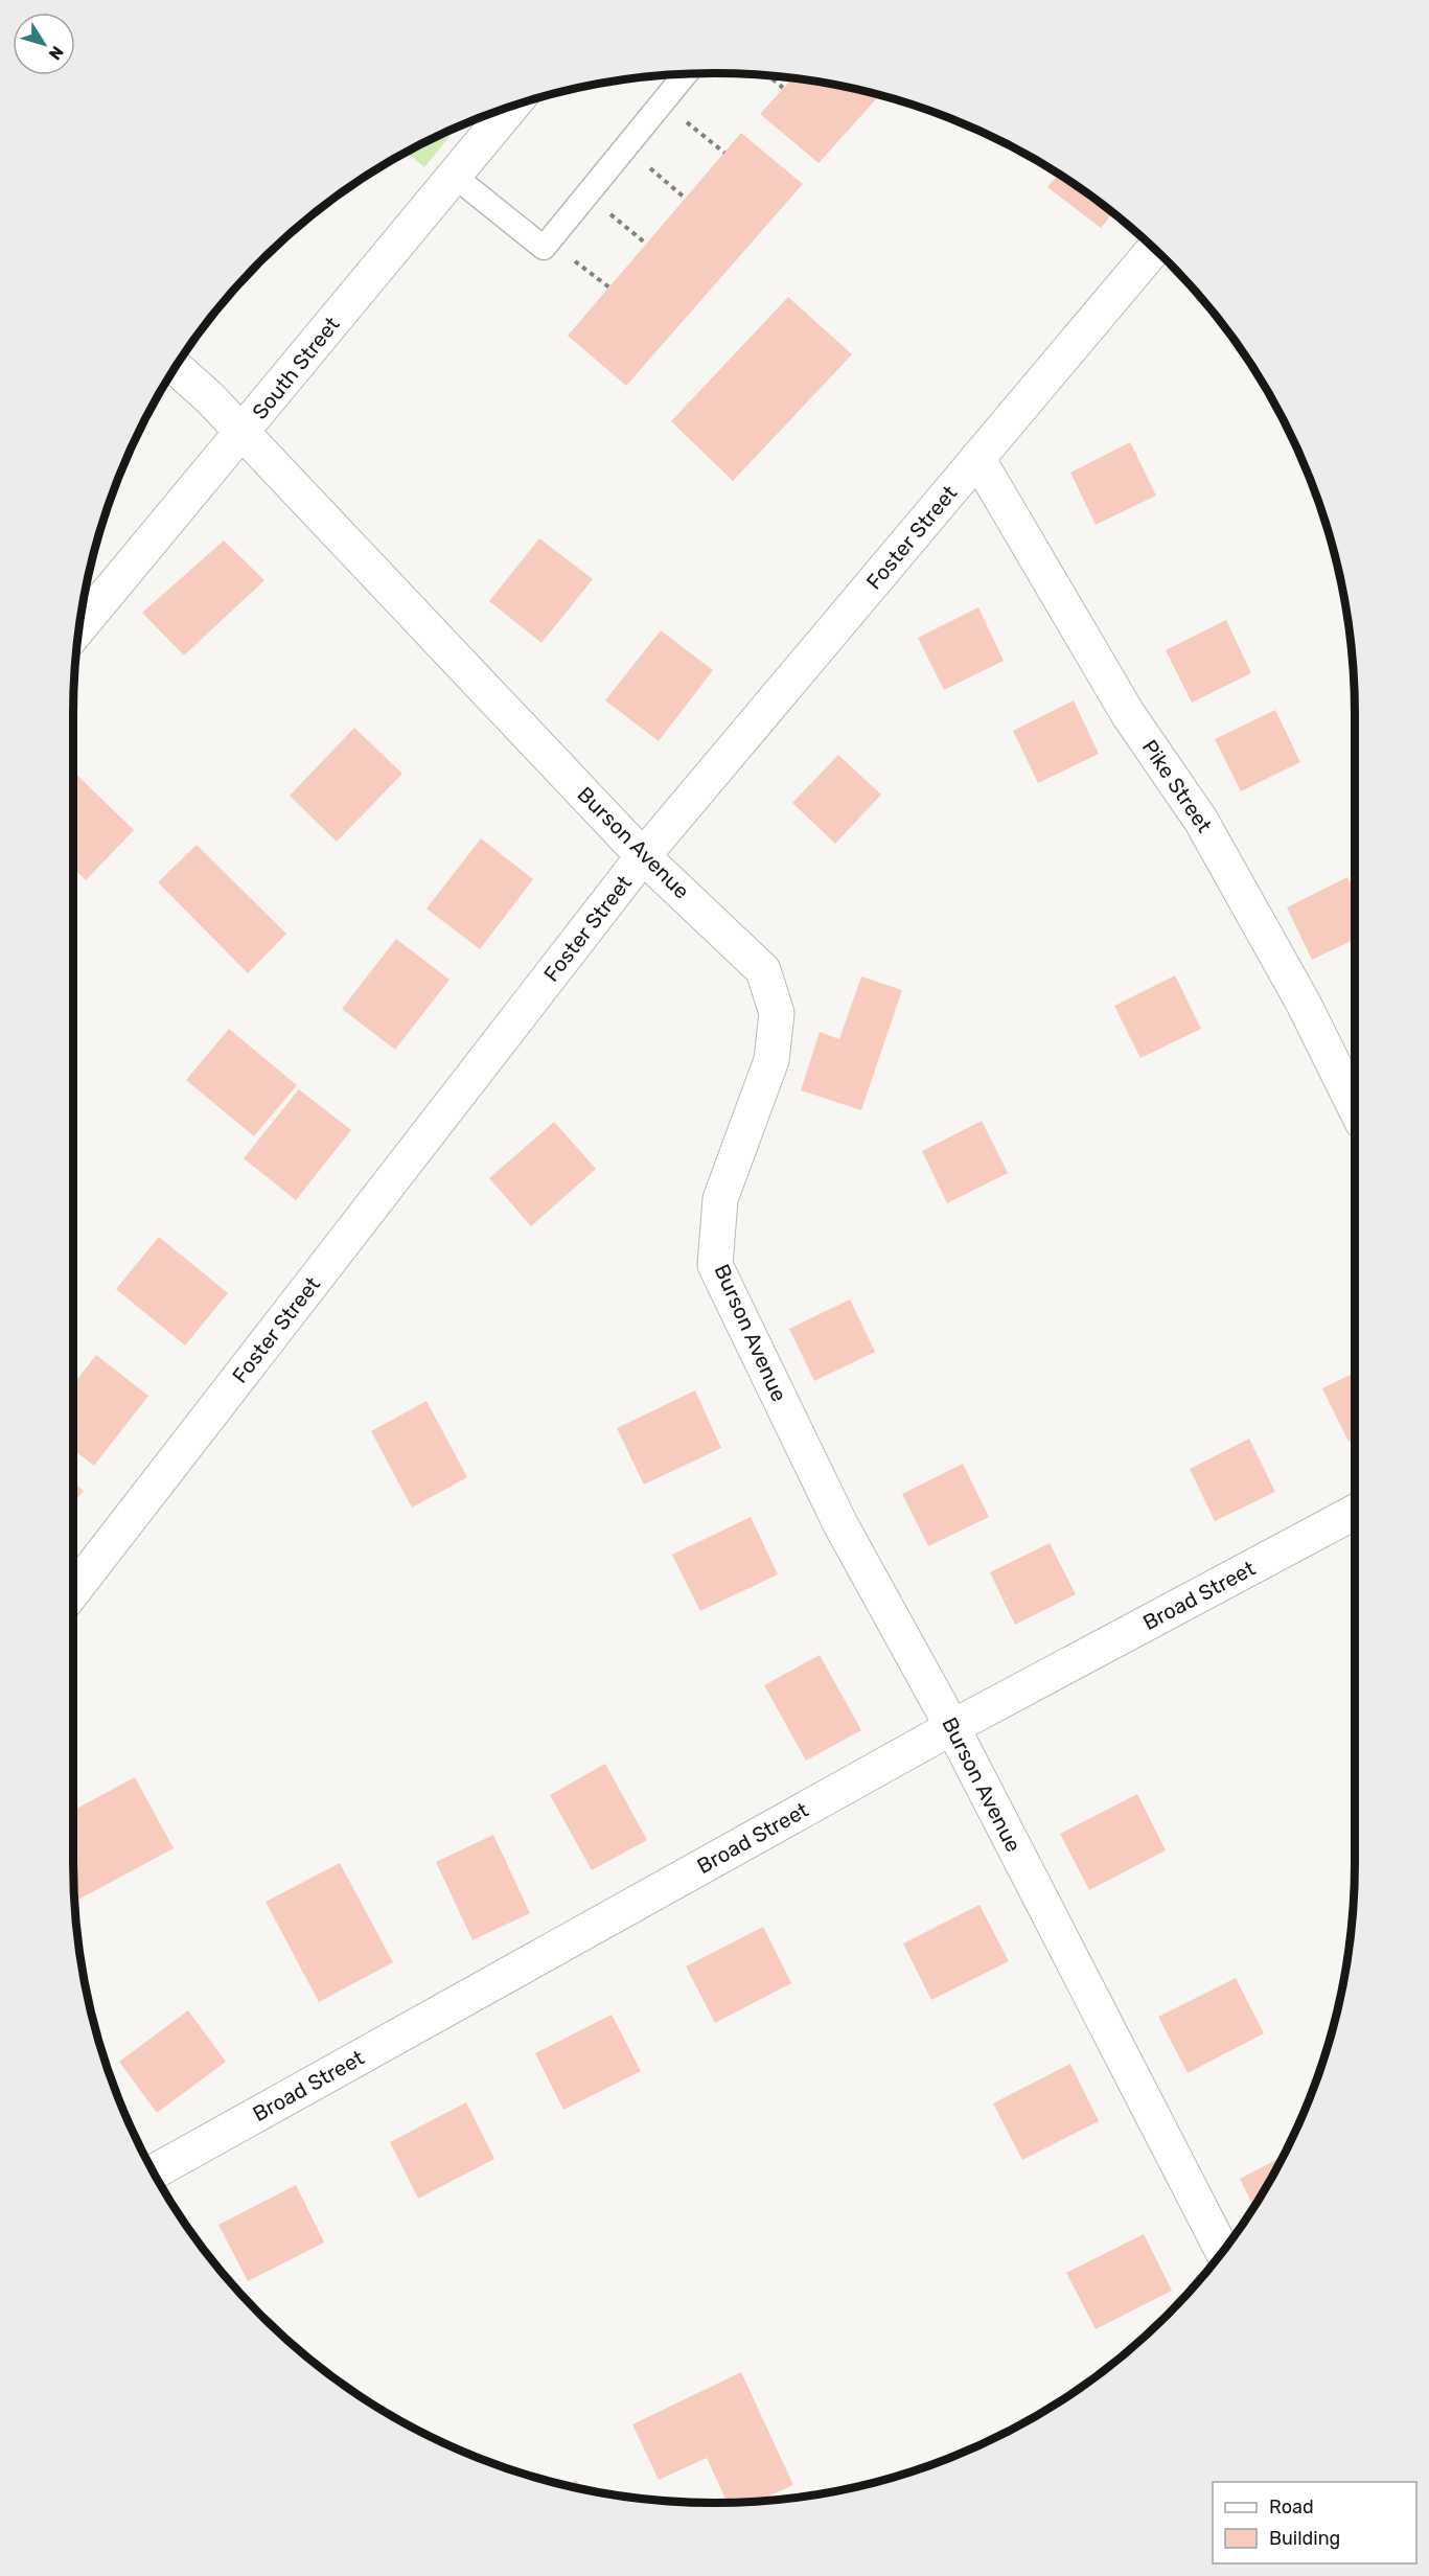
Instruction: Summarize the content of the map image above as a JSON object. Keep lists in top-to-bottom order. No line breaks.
{"streets":{"street":["South Street","Foster Street","Pike Street","Burson Avenue","Broad Street"]},"crossings":[["South Street","Burson Avenue"],["Foster Street","Pike Street"],["Foster Street","Burson Avenue"],["Burson Avenue","Broad Street"]],"legend":["Road","Building"],"north":"bottom right"}
